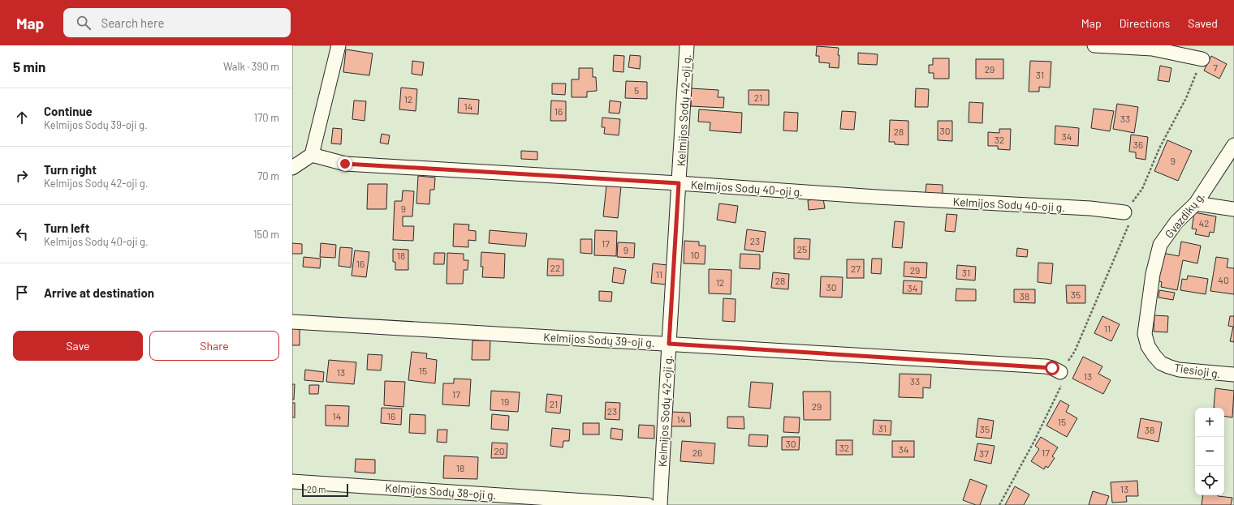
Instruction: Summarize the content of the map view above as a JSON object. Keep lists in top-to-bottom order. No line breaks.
{"streets":{"street":["Kelmijos Sodų 42-oji g.","Kelmijos Sodų 40-oji g.","Gvazdikų g.","Kelmijos Sodų 39-oji g.","Tiesioji g.","Kelmijos Sodų 38-oji g."]},"crossings":[["Kelmijos Sodų 42-oji g.","Kelmijos Sodų 40-oji g."],["Kelmijos Sodų 42-oji g.","Kelmijos Sodų 39-oji g."],["Gvazdikų g.","Tiesioji g."]],"house_numbers":["7","29","31","5","21","12","14","16","33","30","28","34","32","36","9","9","42","23","17","25","9","10","18","16","22","27","29","31","11","40","28","12","30","34","35","38","11","15","13","13","33","17","19","21","29","23","14","16","14","15","31","35","38","30","32","34","20","26","17","37","18","13"],"scale_bar":"20 m","page":{"header":"Map","search":"Search here","nav":["Map","Directions","Saved"],"heading":["5 min","Walk · 390 m"],"list":[["Continue","Kelmijos Sodų 39-oji g.","170 m"],["Turn right","Kelmijos Sodų 42-oji g.","70 m"],["Turn left","Kelmijos Sodų 40-oji g.","150 m"],"Arrive at destination"],"buttons":["Save","Share"],"map_buttons":["+","−"],"scale":"20 m"}}
